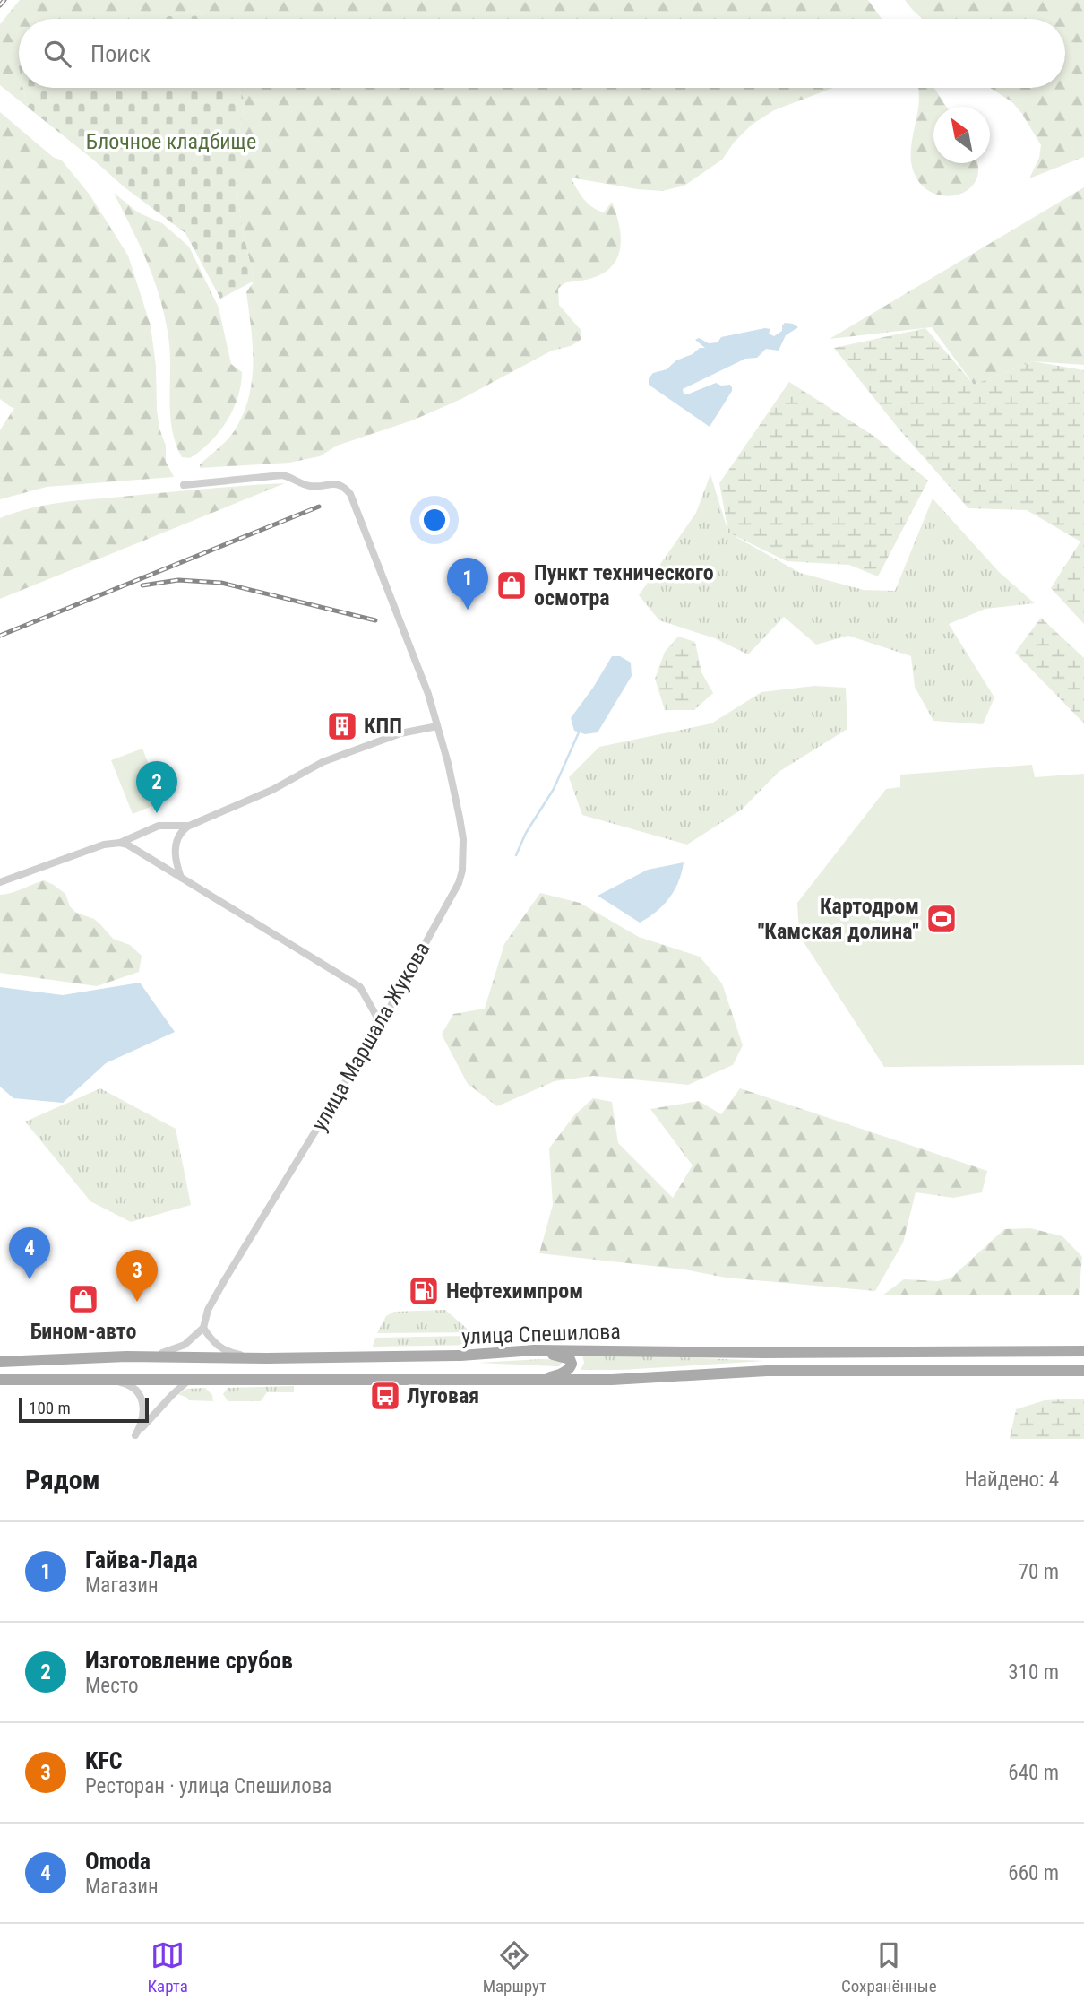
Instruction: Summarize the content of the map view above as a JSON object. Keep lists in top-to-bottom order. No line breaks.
{"streets":{"main road":["улица Спешилова"],"street":["улица Маршала Жукова"]},"parks":["Блочное кладбище"],"places":{"shop":["Пункт технического осмотра","Бином-авто"],"building":["КПП"],"sports":["Картодром \"Камская долина\""],"fuel station":["Нефтехимпром"],"bus stop":["Луговая"]},"scale_bar":"100 m","north":"top left","page":{"search":"Поиск","pins":["1","2","4","3"],"scale":"100 m","heading":["Рядом","Найдено: 4"],"list":[{"mark":"1","name":"Гайва-Лада","note":"Магазин","value":"70 m"},{"mark":"2","name":"Изготовление срубов","note":"Место","value":"310 m"},{"mark":"3","name":"KFC","note":"Ресторан · улица Спешилова","value":"640 m"},{"mark":"4","name":"Omoda","note":"Магазин","value":"660 m"}],"nav":["Карта","Маршрут","Сохранённые"]}}
